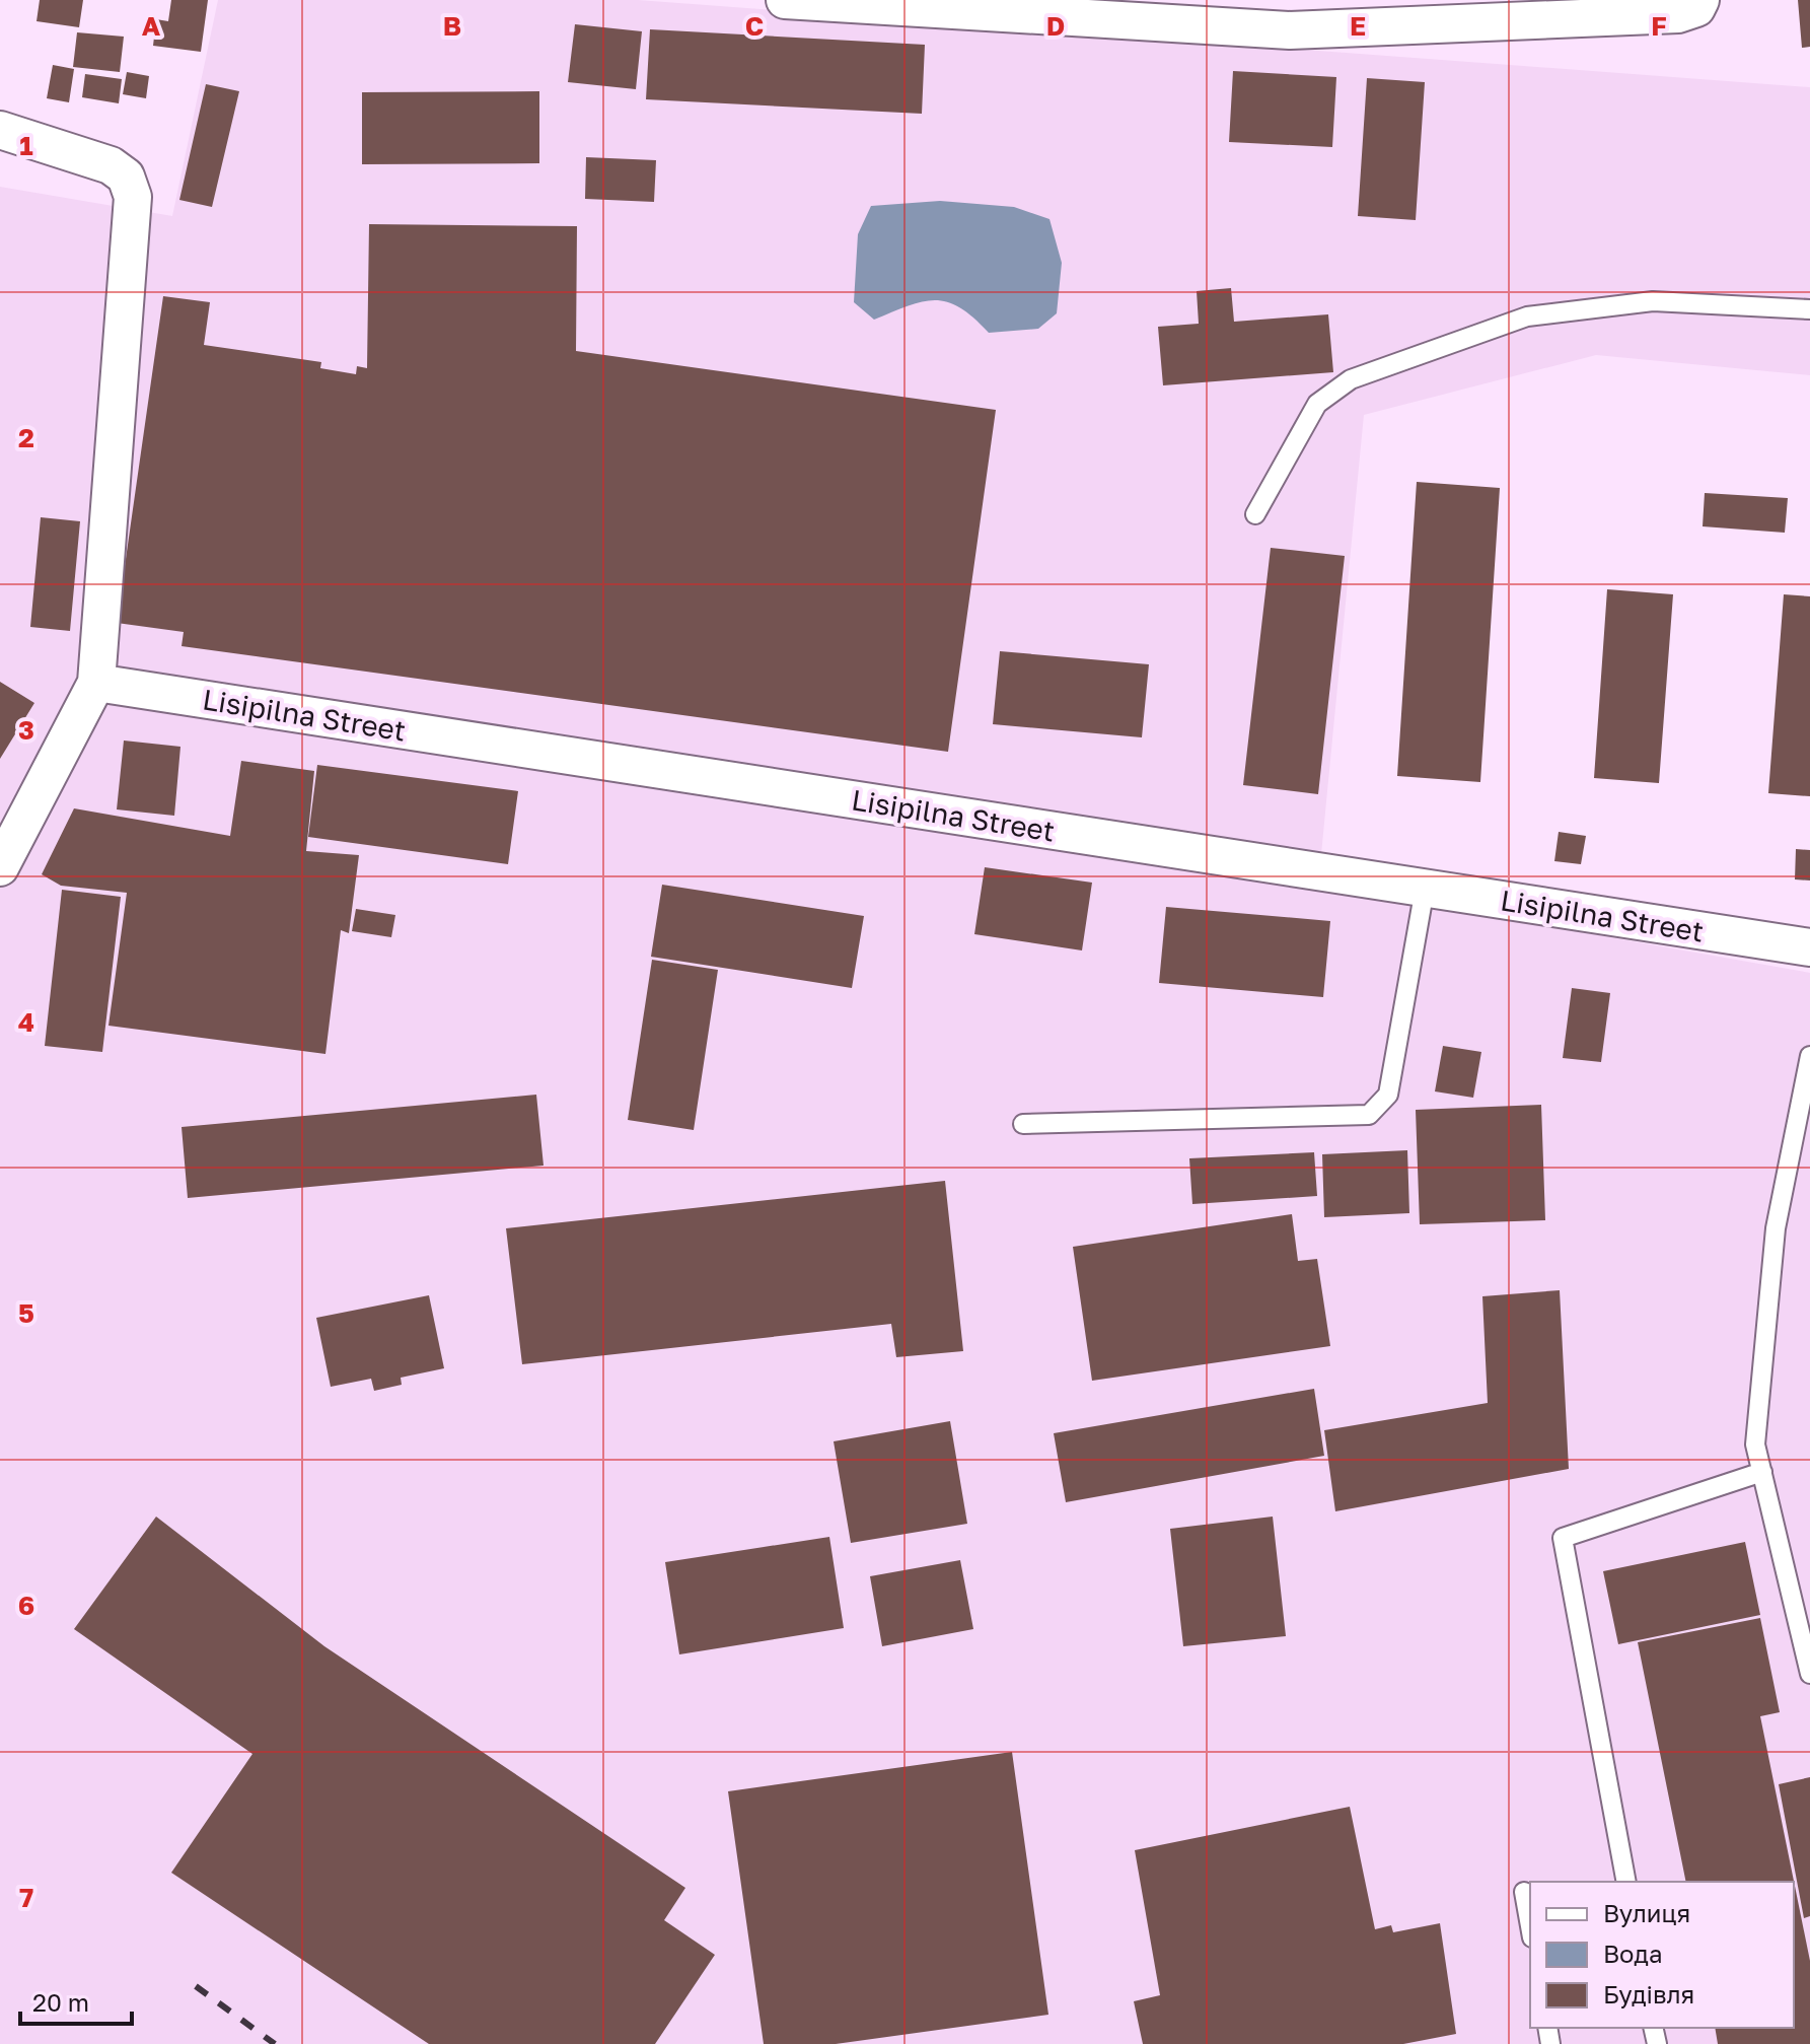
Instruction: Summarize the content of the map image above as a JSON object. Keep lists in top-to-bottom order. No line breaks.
{"streets":{"street":["Lisipilna Street"]},"legend":["Вулиця","Вода","Будівля"],"scale_bar":"20 m","grid":{"columns":["A","B","C","D","E","F"],"rows":["1","2","3","4","5","6","7"]}}
